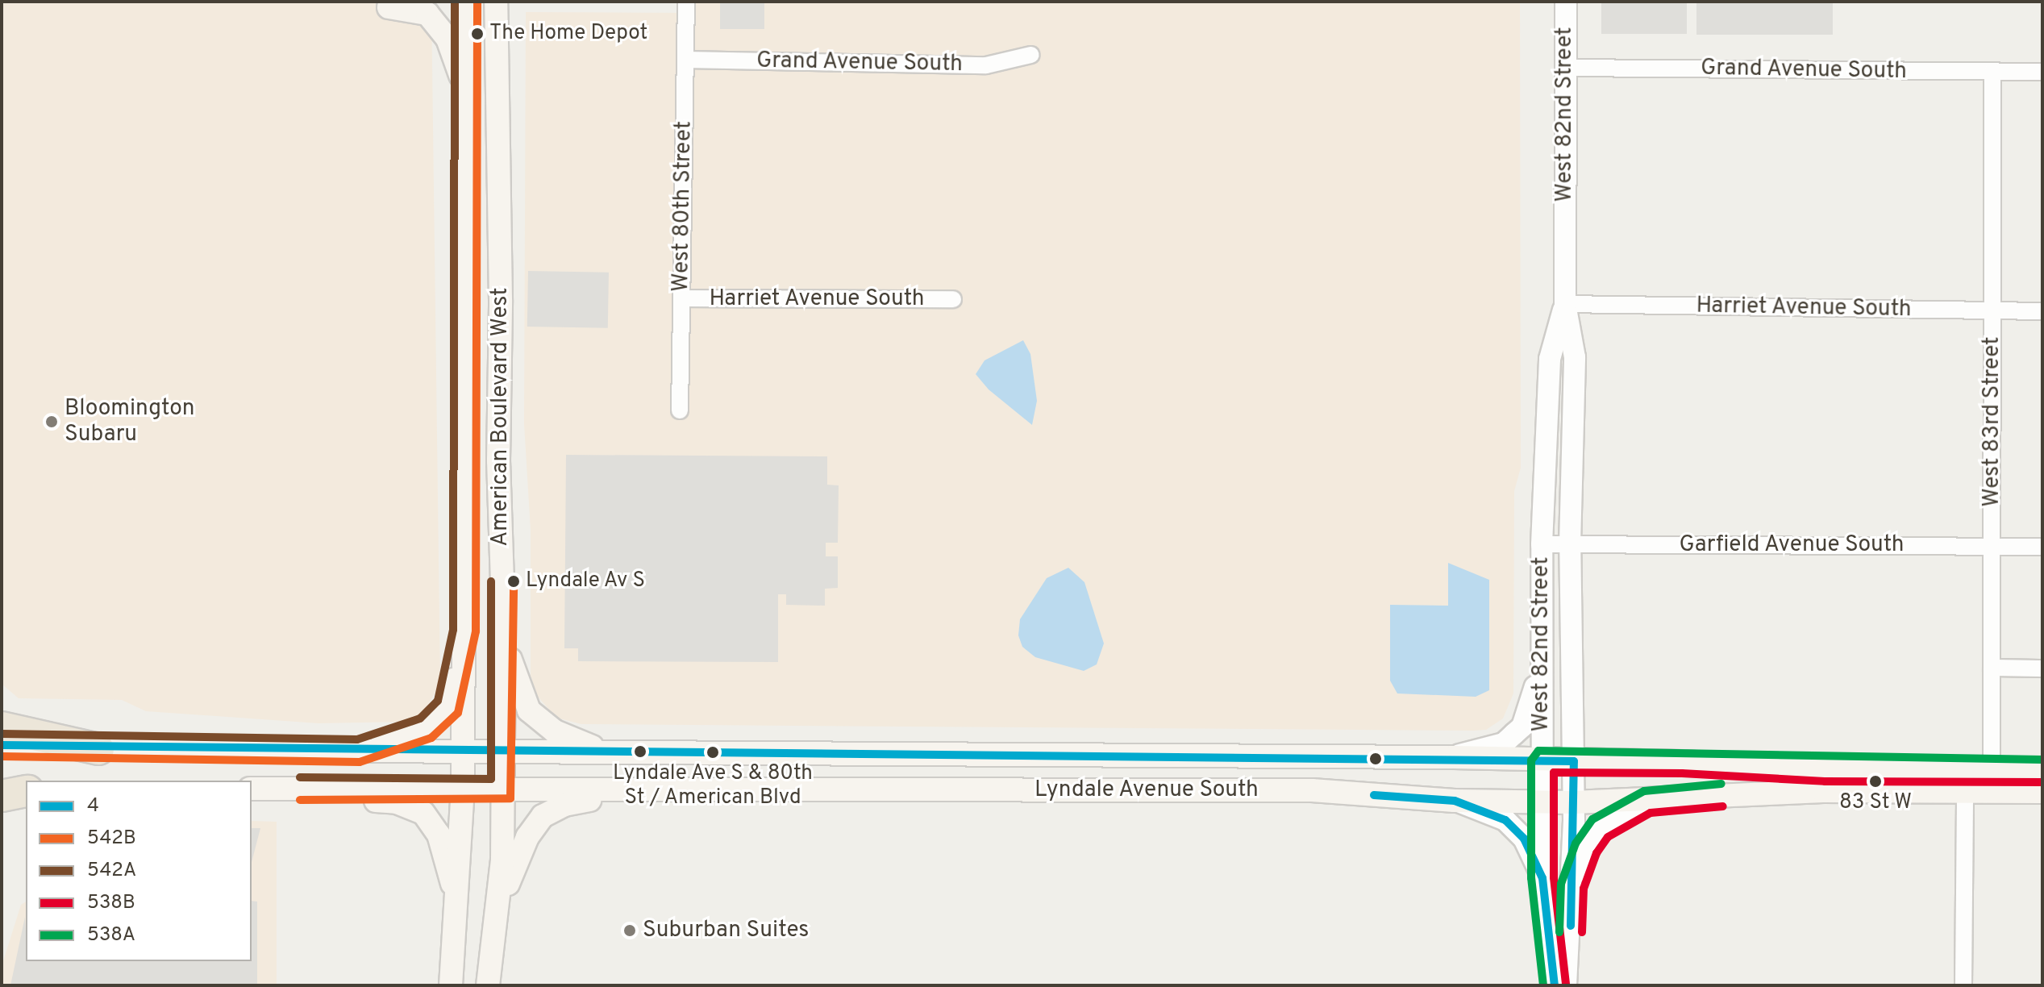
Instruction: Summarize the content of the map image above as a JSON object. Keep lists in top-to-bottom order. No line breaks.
{"streets":{"main road":["American Boulevard West","Lyndale Avenue South"],"street":["Grand Avenue South","West 82nd Street","West 80th Street","Harriet Avenue South","West 83rd Street","Garfield Avenue South"]},"crossings":[["Grand Avenue South","West 82nd Street"],["Grand Avenue South","West 80th Street"],["Grand Avenue South","West 83rd Street"],["West 82nd Street","Harriet Avenue South"],["West 82nd Street","Garfield Avenue South"],["West 82nd Street","Lyndale Avenue South"],["West 80th Street","Harriet Avenue South"],["Harriet Avenue South","West 83rd Street"],["American Boulevard West","Lyndale Avenue South"],["West 83rd Street","Garfield Avenue South"],["West 83rd Street","Lyndale Avenue South"]],"places":["The Home Depot","Bloomington Subaru","Lyndale Av S","Lyndale Ave S & 80th St / American Blvd","83 St W","Suburban Suites"],"lines":["transit line 542B","transit line 542A","transit line 4","transit line 538A","transit line 538B"],"legend":["4","542B","542A","538B","538A"]}
